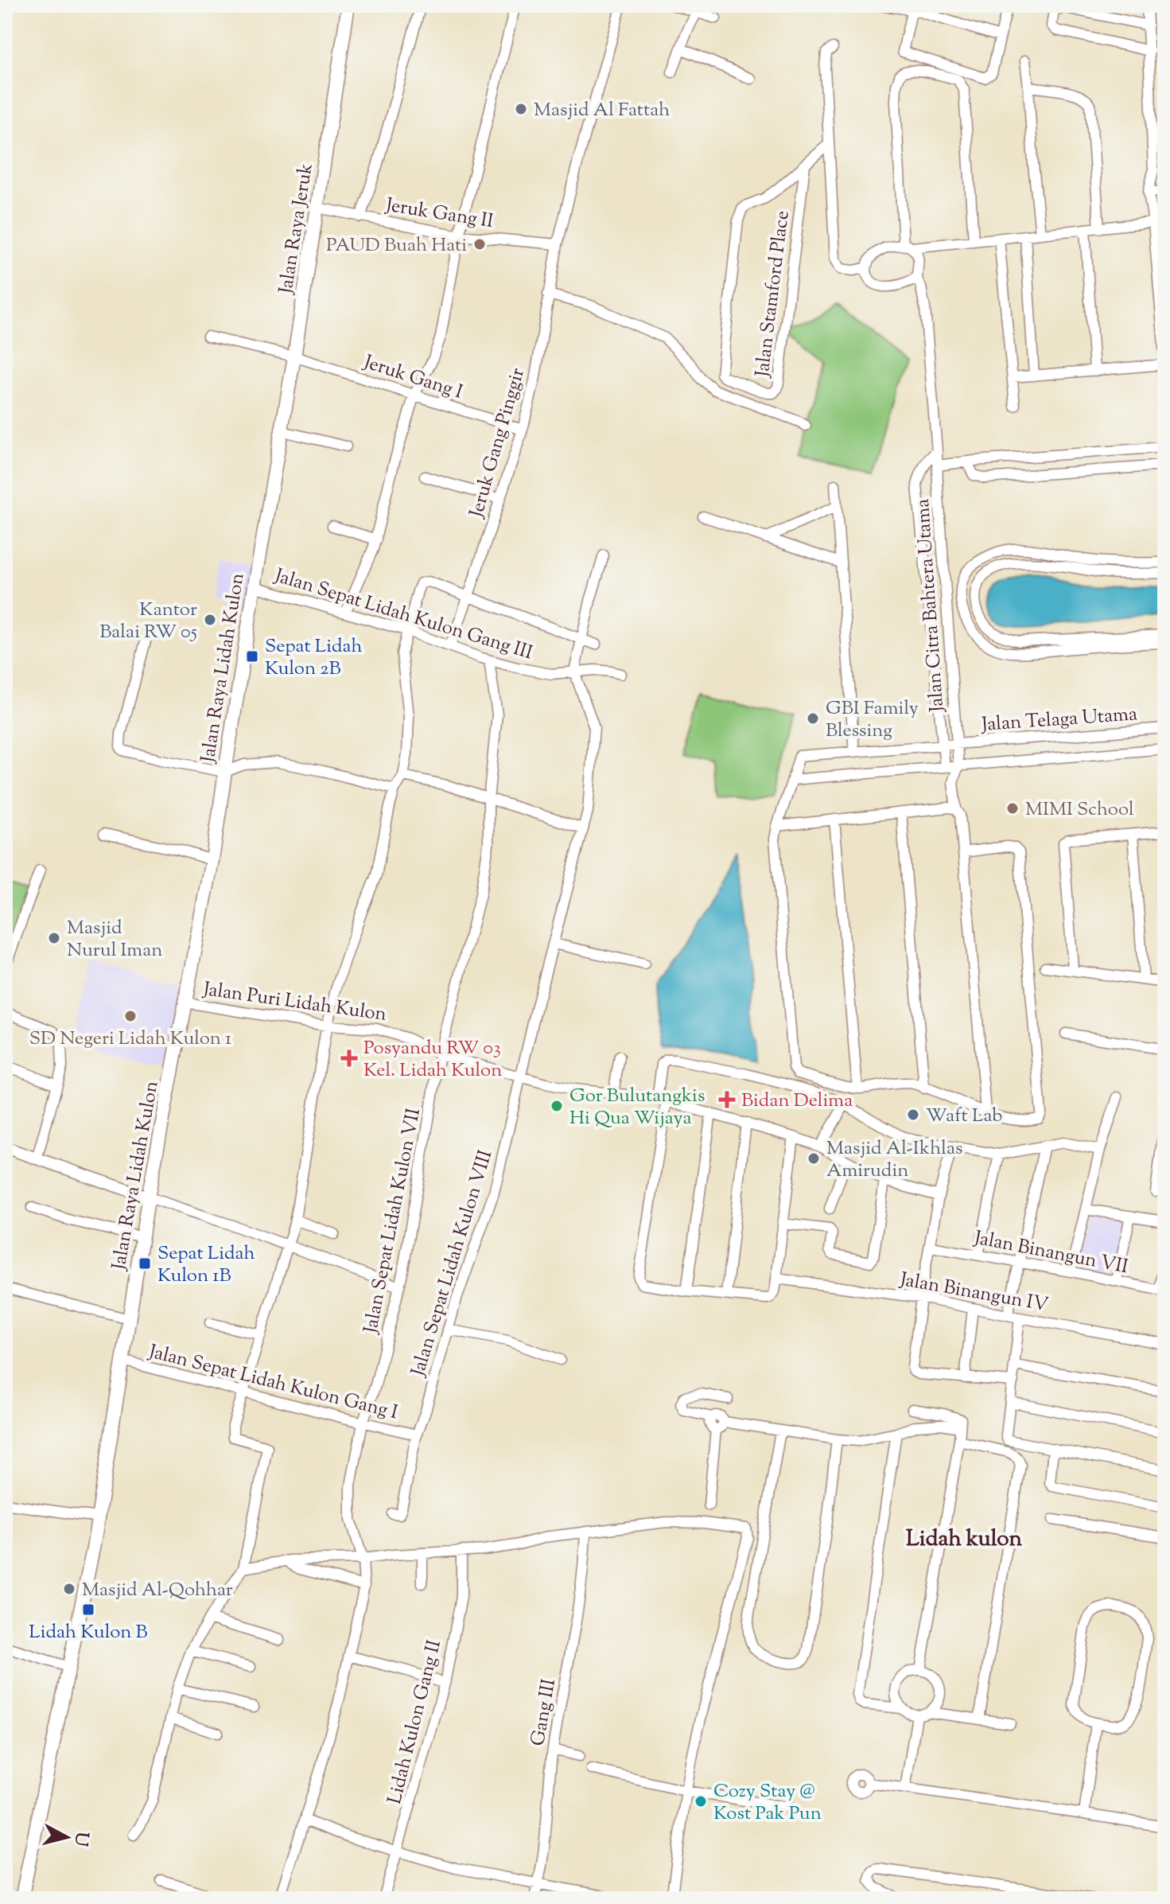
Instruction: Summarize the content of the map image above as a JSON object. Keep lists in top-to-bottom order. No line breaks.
{"streets":{"main road":["Jalan Raya Jeruk","Jalan Raya Lidah Kulon"],"street":["Jeruk Gang II","Jalan Stamford Place","Jeruk Gang I","Jeruk Gang Pinggir","Jalan Citra Bahtera Utama","Jalan Sepat Lidah Kulon Gang III","Jalan Telaga Utama","Jalan Puri Lidah Kulon","Jalan Sepat Lidah Kulon VII","Jalan Binangun VII","Jalan Sepat Lidah Kulon VIII","Jalan Binangun IV","Jalan Sepat Lidah Kulon Gang I","Gang III","Lidah Kulon Gang II"]},"crossings":[["Jeruk Gang II","Jalan Raya Jeruk"],["Jeruk Gang II","Jeruk Gang Pinggir"],["Jalan Raya Jeruk","Jeruk Gang I"],["Jalan Raya Jeruk","Jalan Raya Lidah Kulon"],["Jeruk Gang I","Jeruk Gang Pinggir"],["Jeruk Gang Pinggir","Jalan Sepat Lidah Kulon Gang III"],["Jalan Citra Bahtera Utama","Jalan Telaga Utama"],["Jalan Sepat Lidah Kulon Gang III","Jalan Raya Lidah Kulon"],["Jalan Sepat Lidah Kulon Gang III","Jalan Sepat Lidah Kulon VII"],["Jalan Sepat Lidah Kulon Gang III","Jalan Sepat Lidah Kulon VIII"],["Jalan Raya Lidah Kulon","Jalan Puri Lidah Kulon"],["Jalan Raya Lidah Kulon","Jalan Sepat Lidah Kulon Gang I"],["Jalan Puri Lidah Kulon","Jalan Sepat Lidah Kulon VII"],["Jalan Puri Lidah Kulon","Jalan Sepat Lidah Kulon VIII"],["Jalan Sepat Lidah Kulon VII","Jalan Sepat Lidah Kulon Gang I"],["Jalan Sepat Lidah Kulon VIII","Jalan Sepat Lidah Kulon Gang I"]],"districts":["Lidah kulon"],"places":{"other":["Masjid Al Fattah","PAUD Buah Hati","Kantor Balai RW 05","GBI Family Blessing","MIMI School","Masjid Nurul Iman","SD Negeri Lidah Kulon 1","Gor Bulutangkis Hi Qua Wijaya","Waft Lab","Masjid Al-Ikhlas Amirudin","Masjid Al-Qohhar","Cozy Stay @ Kost Pak Pun"],"transit":["Sepat Lidah Kulon 2B","Sepat Lidah Kulon 1B","Lidah Kulon B"],"health":["Posyandu RW 03 Kel. Lidah Kulon","Bidan Delima"]},"north":"right"}
